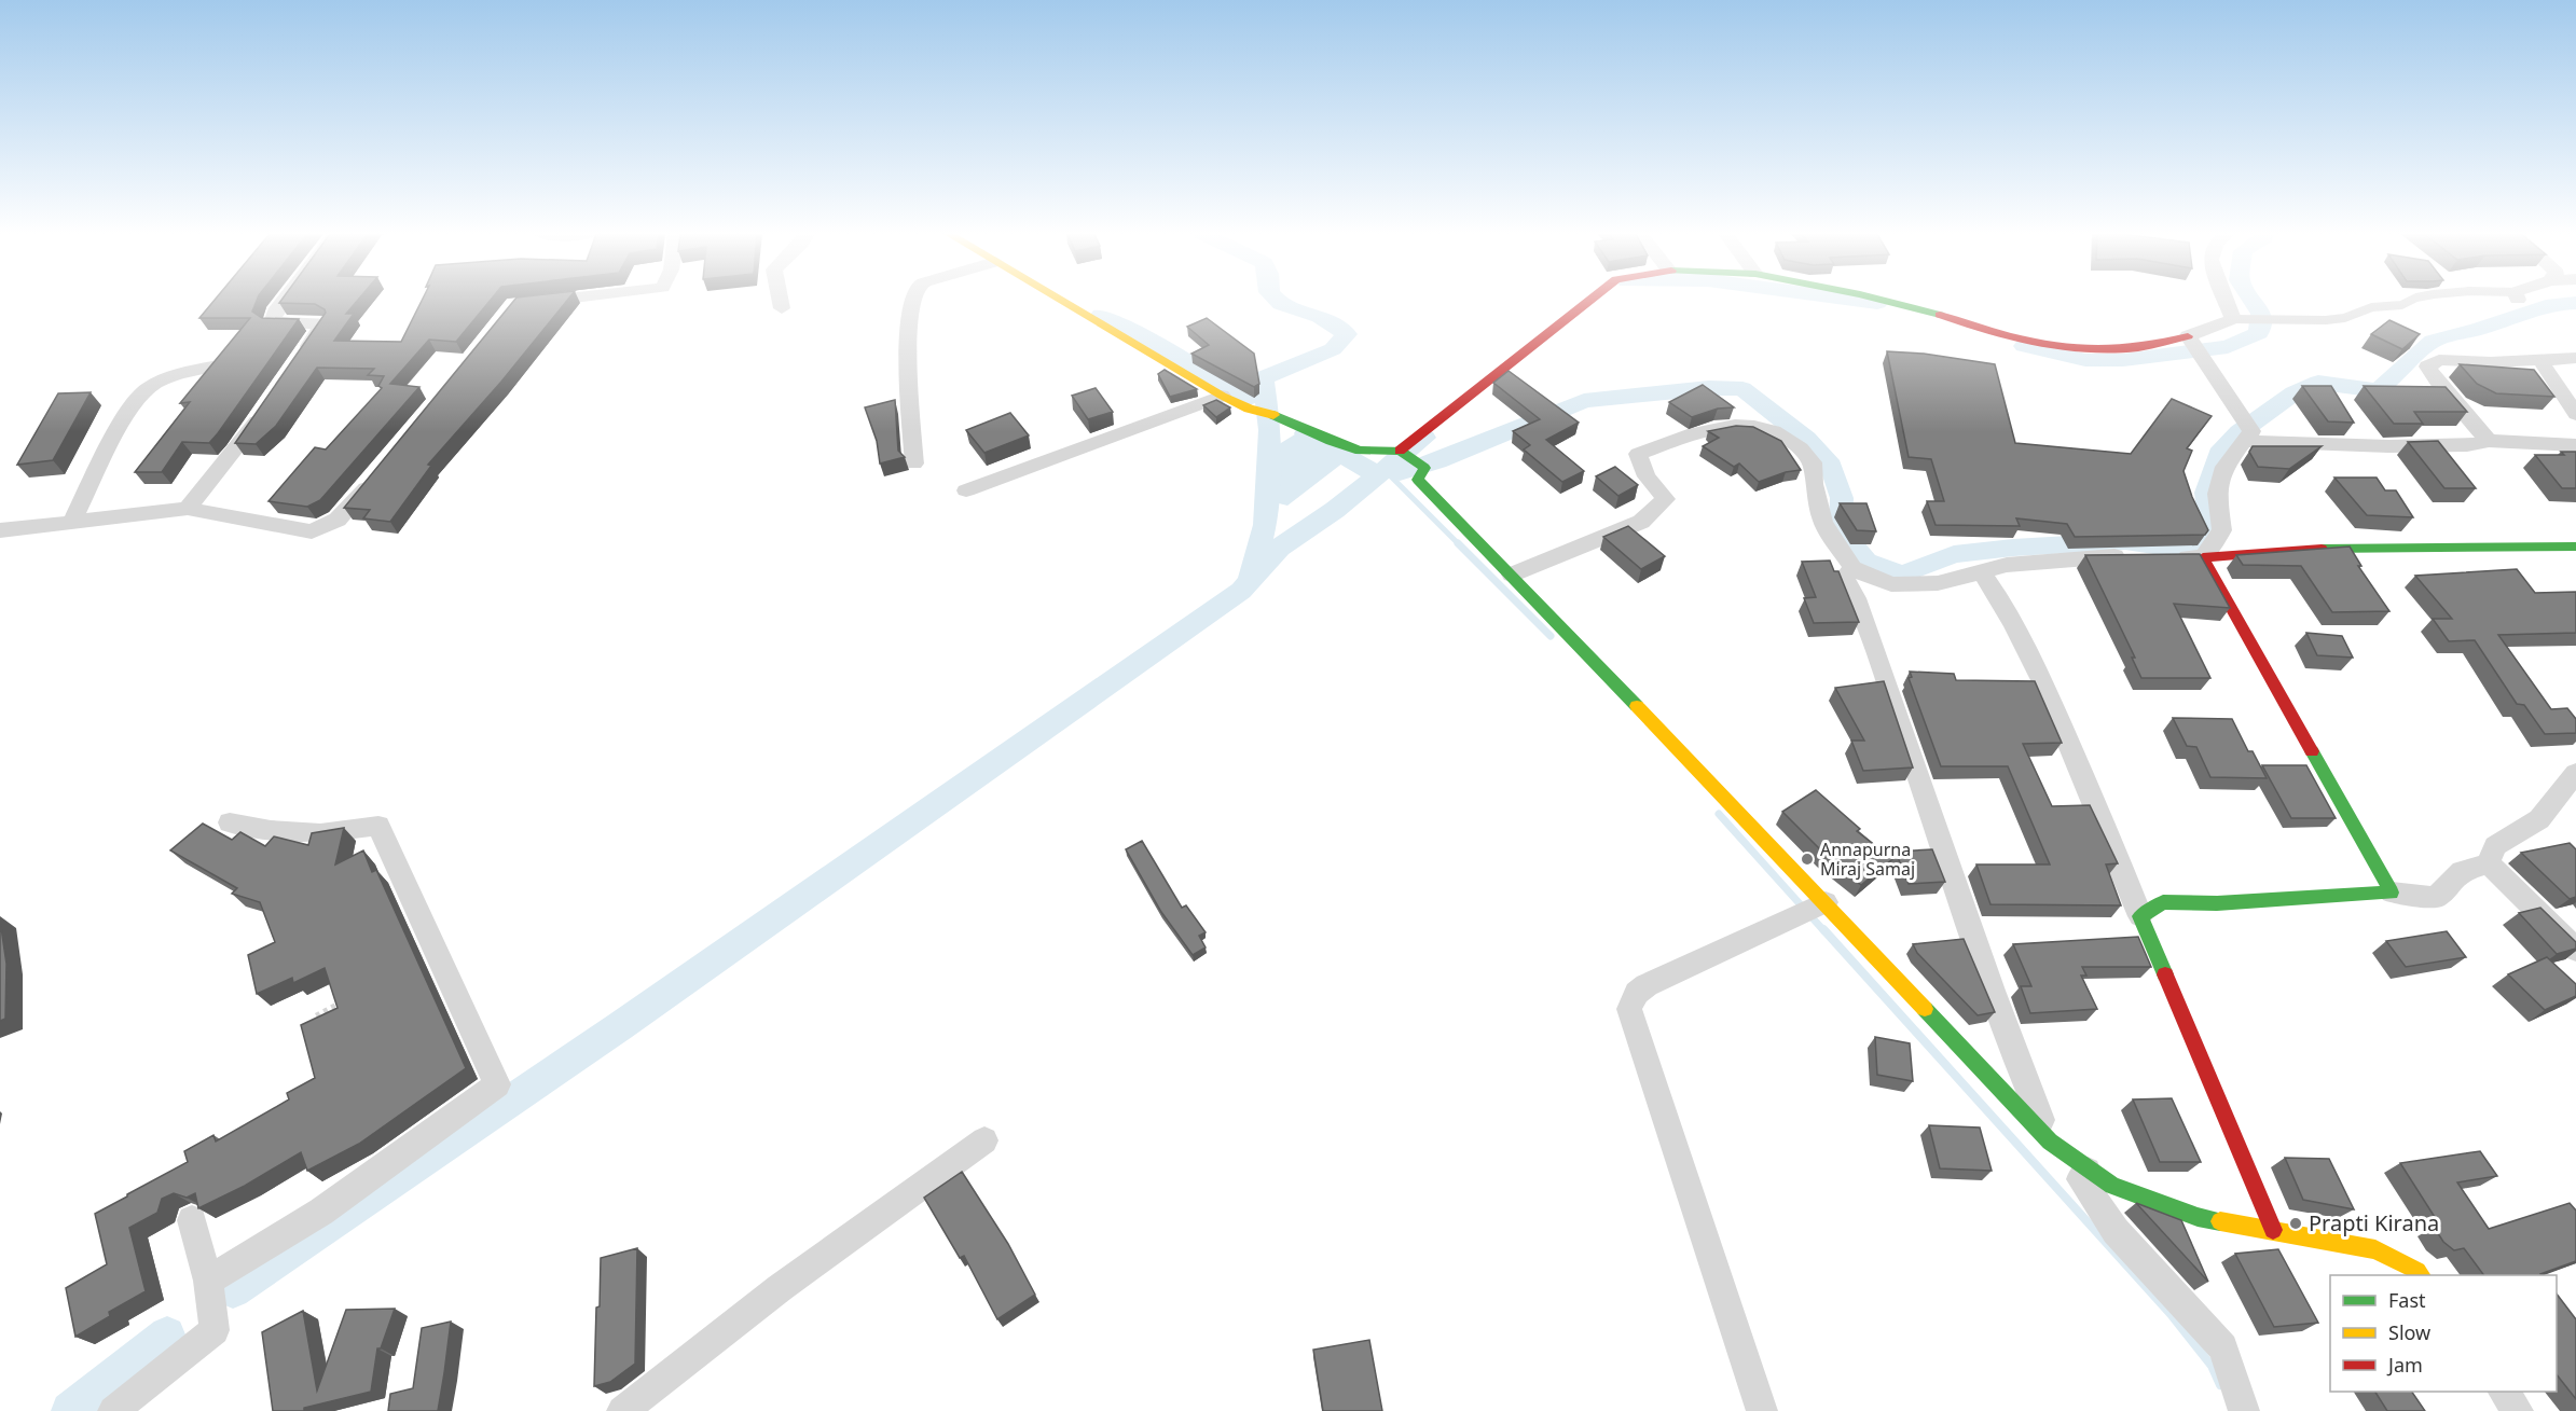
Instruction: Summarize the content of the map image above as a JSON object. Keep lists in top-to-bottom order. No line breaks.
{"places":["Annapurna Miraj Samaj","Prapti Kirana"],"legend":["Fast","Slow","Jam"]}
